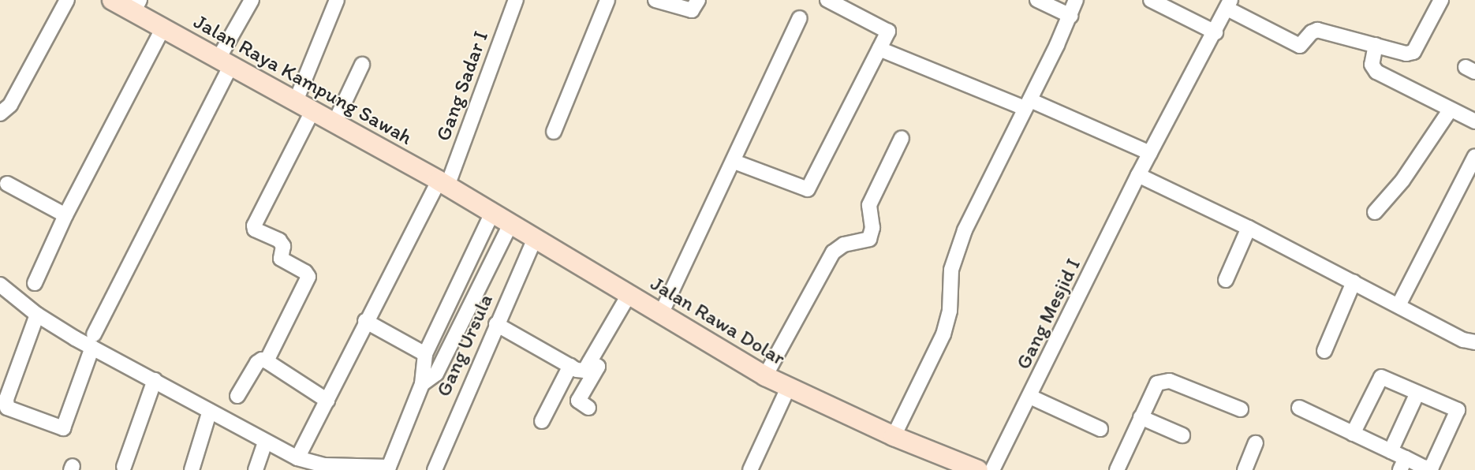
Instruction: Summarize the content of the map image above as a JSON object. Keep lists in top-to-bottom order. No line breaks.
{"streets":{"street":["Jalan Raya Kampung Sawah","Gang Sadar I","Gang Mesjid I","Jalan Rawa Dolar","Gang Ursula"]},"crossings":[["Jalan Raya Kampung Sawah","Gang Sadar I"],["Jalan Raya Kampung Sawah","Jalan Rawa Dolar"],["Gang Sadar I","Jalan Rawa Dolar"],["Jalan Rawa Dolar","Gang Ursula"]]}
